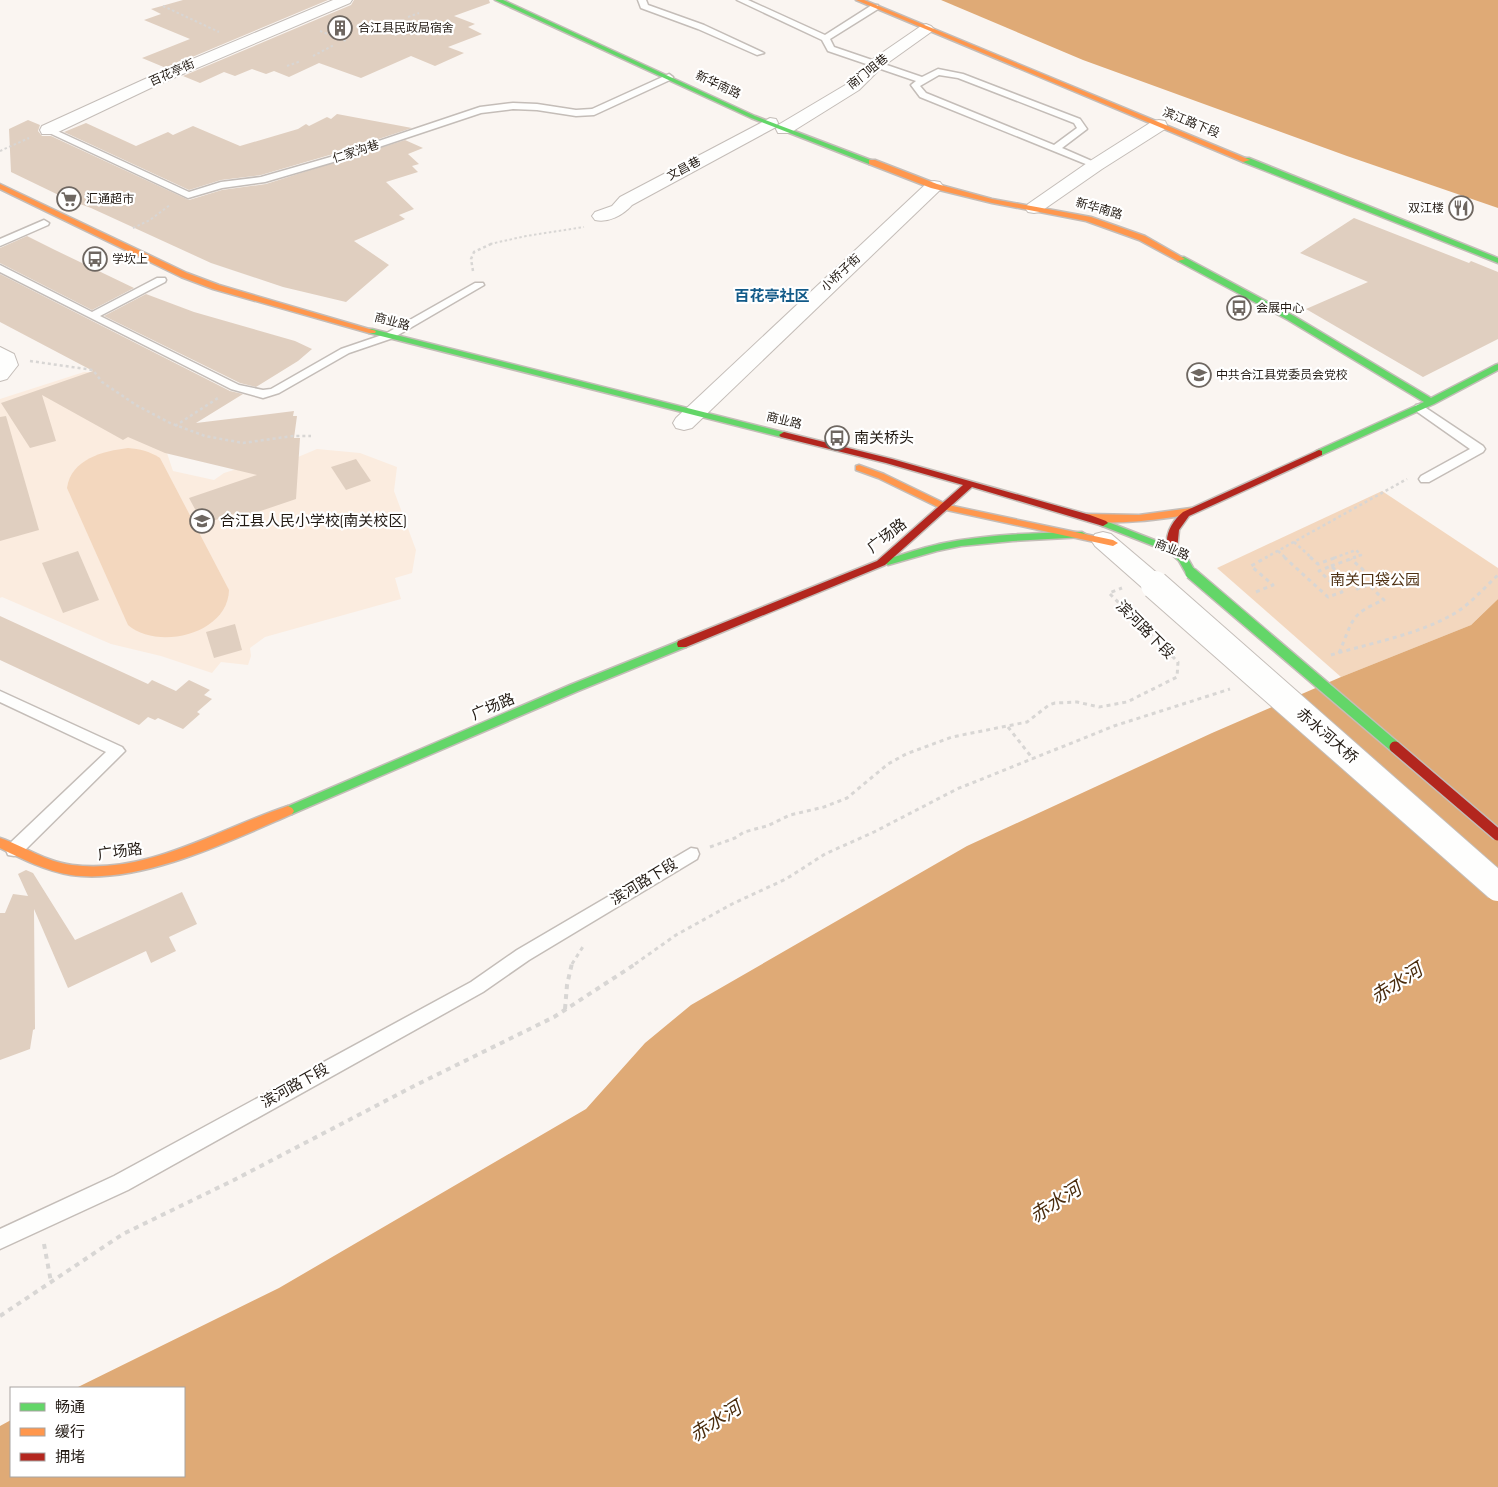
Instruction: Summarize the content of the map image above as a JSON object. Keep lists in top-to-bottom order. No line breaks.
{"streets":{"main road":["新华南路","滨江路下段","商业路","广场路"],"street":["南门咀巷","百花亭街","文昌巷","小桥子街","赤水河大桥"],"lane":["仁家沟巷","滨河路下段"]},"crossings":[["南门咀巷","新华南路"],["南门咀巷","滨江路下段"],["南门咀巷","文昌巷"],["百花亭街","仁家沟巷"],["新华南路","仁家沟巷"],["新华南路","文昌巷"],["新华南路","小桥子街"],["小桥子街","商业路"],["商业路","广场路"],["商业路","滨河路下段"],["商业路","赤水河大桥"],["滨河路下段","赤水河大桥"]],"districts":["百花亭社区"],"water":["赤水河"],"parks":["南关口袋公园"],"places":{"building":["合江县民政局宿舍"],"supermarket":["汇通超市"],"restaurant":["双江楼"],"bus stop":["学坎上","会展中心","南关桥头"],"school or university":["中共合江县党委员会党校","合江县人民小学校(南关校区)"]},"legend":["畅通","缓行","拥堵"]}
